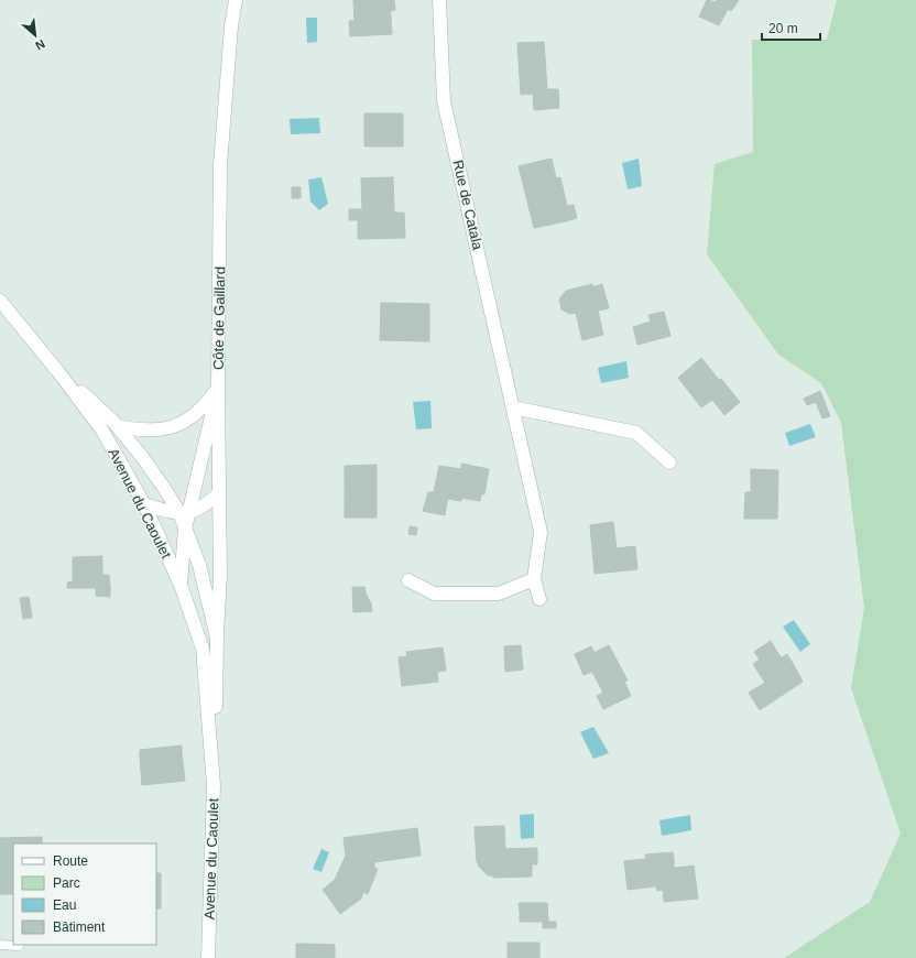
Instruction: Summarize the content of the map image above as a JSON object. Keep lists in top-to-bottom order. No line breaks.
{"streets":{"street":["Rue de Catala","Côte de Gaillard","Avenue du Caoulet"]},"crossings":[["Côte de Gaillard","Avenue du Caoulet"]],"legend":["Route","Parc","Eau","Bâtiment"],"scale_bar":"20 m","north":"bottom right"}
